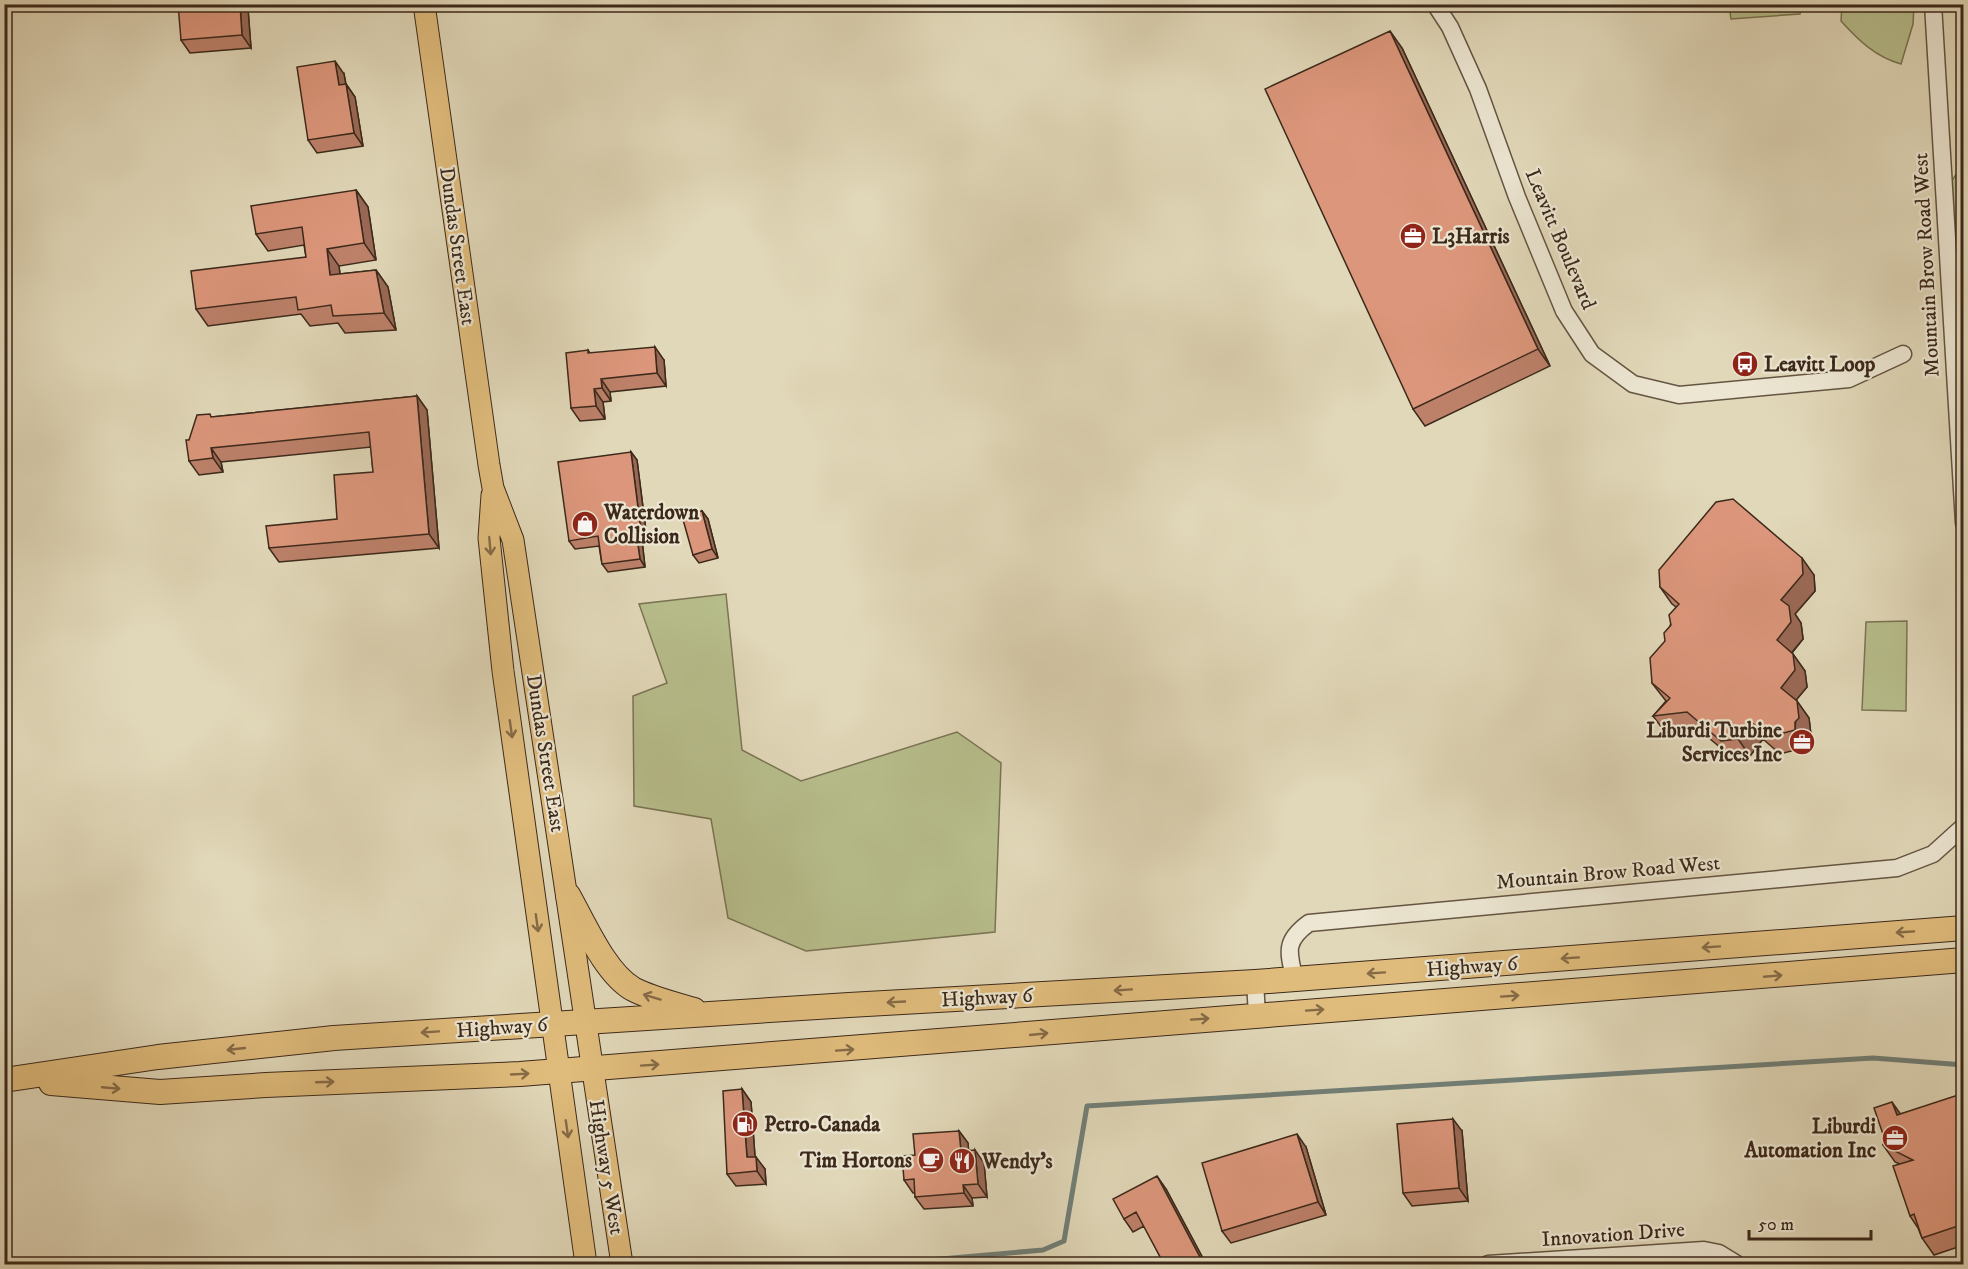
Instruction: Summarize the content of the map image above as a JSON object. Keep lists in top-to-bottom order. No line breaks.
{"streets":{"highway":["Highway 6"],"main road":["Dundas Street East","Highway 5 West"],"street":["Leavitt Boulevard","Mountain Brow Road West","Innovation Drive"]},"crossings":[["Dundas Street East","Highway 6"],["Dundas Street East","Highway 5 West"],["Mountain Brow Road West","Highway 6"],["Highway 6","Highway 5 West"]],"places":{"office":["L3Harris","Liburdi Turbine Services Inc","Liburdi Automation Inc"],"bus stop":["Leavitt Loop"],"shop":["Waterdown Collision"],"fuel station":["Petro-Canada"],"cafe":["Tim Hortons"],"restaurant":["Wendy's"]},"scale_bar":"50 m"}
